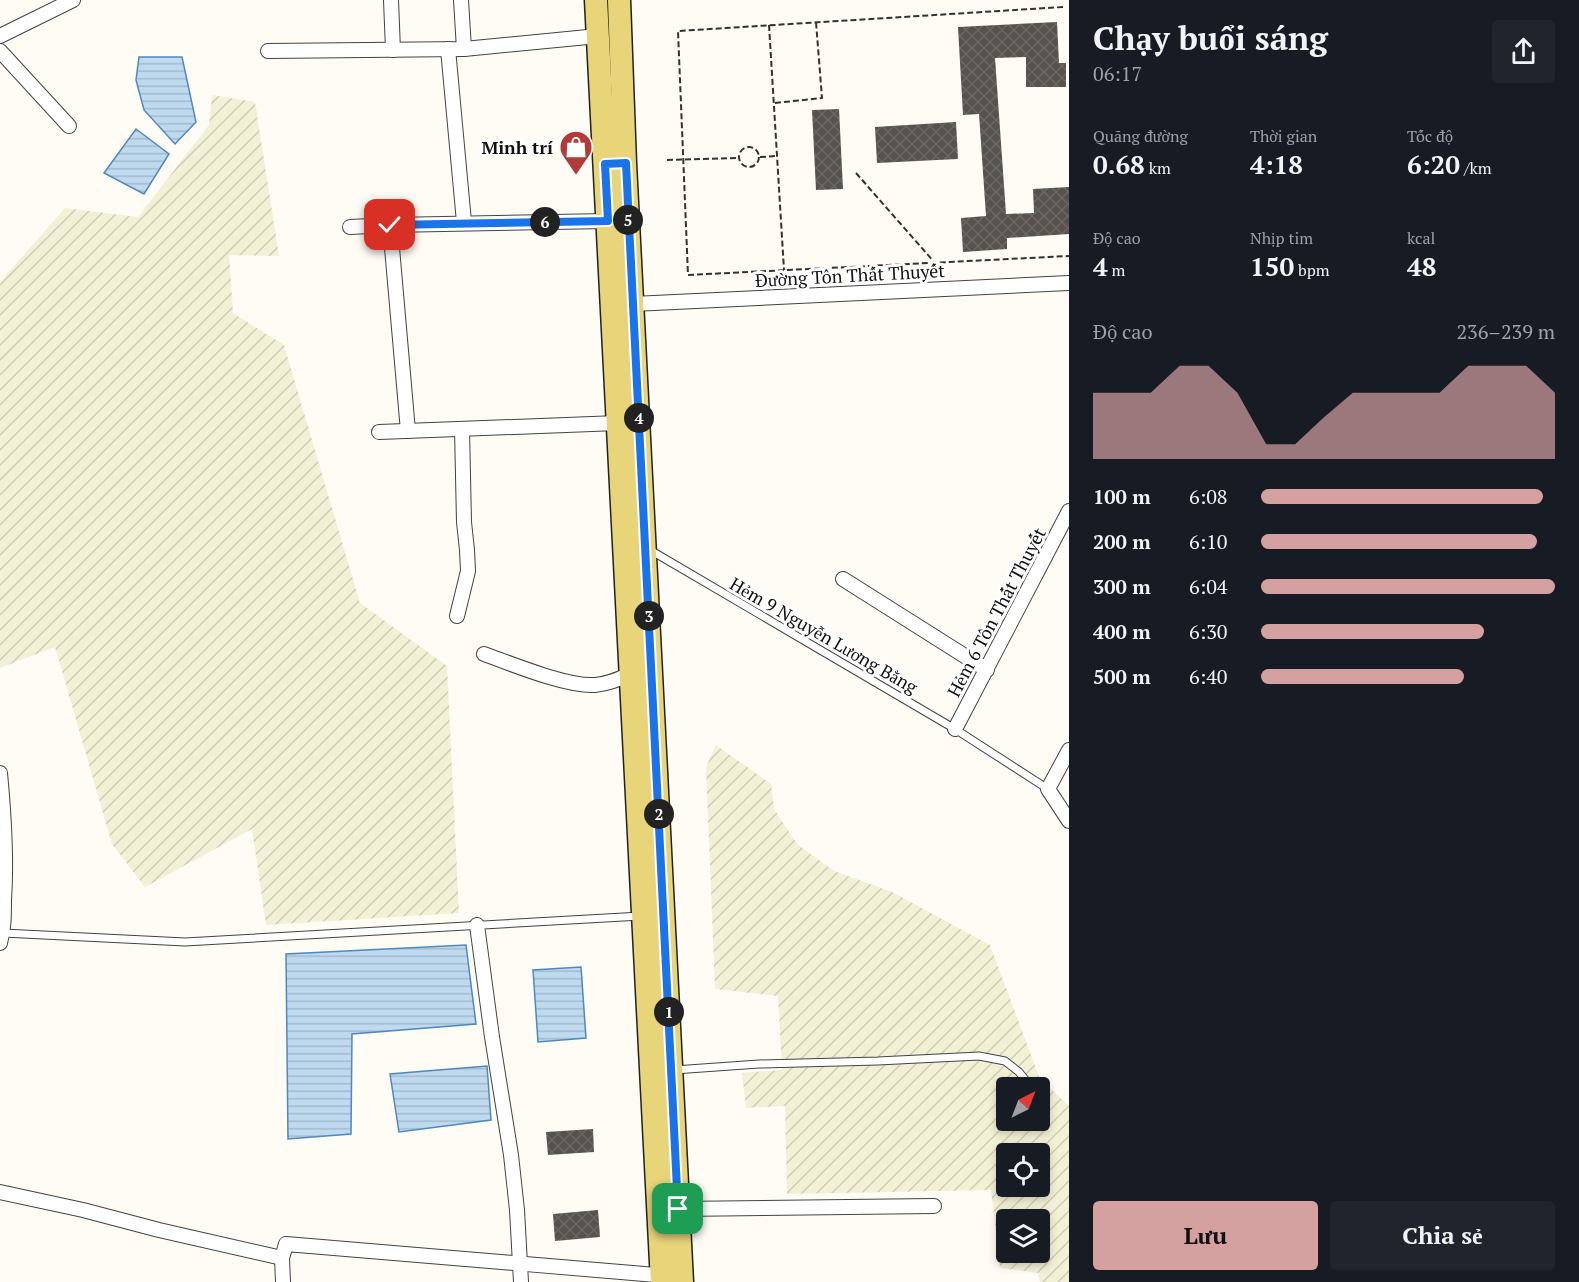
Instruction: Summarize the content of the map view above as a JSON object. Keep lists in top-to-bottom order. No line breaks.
{"streets":{"street":["Đường Tôn Thất Thuyết","Hẻm 6 Tôn Thất Thuyết"],"lane":["Hẻm 9 Nguyễn Lương Bằng"]},"crossings":[["Hẻm 6 Tôn Thất Thuyết","Hẻm 9 Nguyễn Lương Bằng"]],"places":{"shop":["Minh trí"]},"north":"top right","page":{"heading":["Chạy buổi sáng","06:17"],"stats":[["Quãng đường","0.68 km"],["Thời gian","4:18"],["Tốc độ","6:20 /km"],["Độ cao","4 m"],["Nhịp tim","150 bpm"],["kcal","48"]],"pins":["5","6","4","3","2","1"],"chart":["Độ cao","236–239 m"],"list":[{"name":"100 m","note":"6:08"},{"name":"200 m","note":"6:10"},{"name":"300 m","note":"6:04"},{"name":"400 m","note":"6:30"},{"name":"500 m","note":"6:40"}],"buttons":["Lưu","Chia sẻ"]}}
